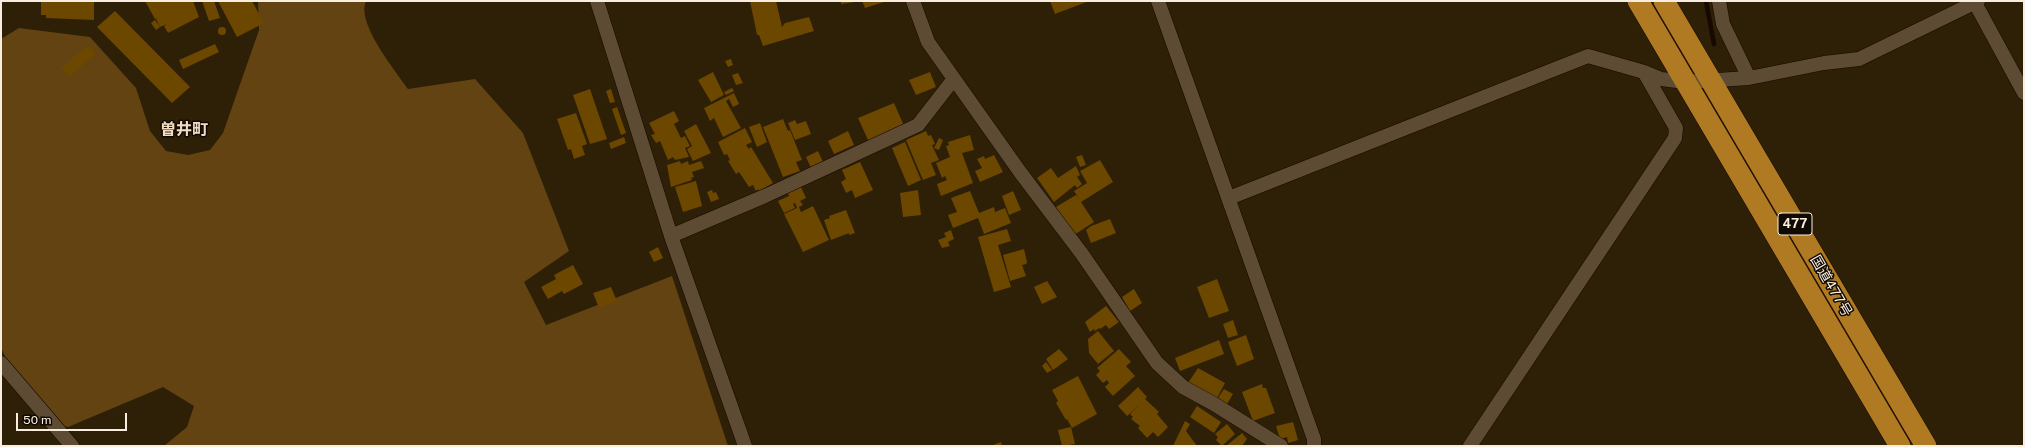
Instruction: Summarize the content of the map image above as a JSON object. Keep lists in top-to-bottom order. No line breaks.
{"streets":{"highway":["477","国道477号"]},"districts":["曽井町"],"scale_bar":"50 m"}
